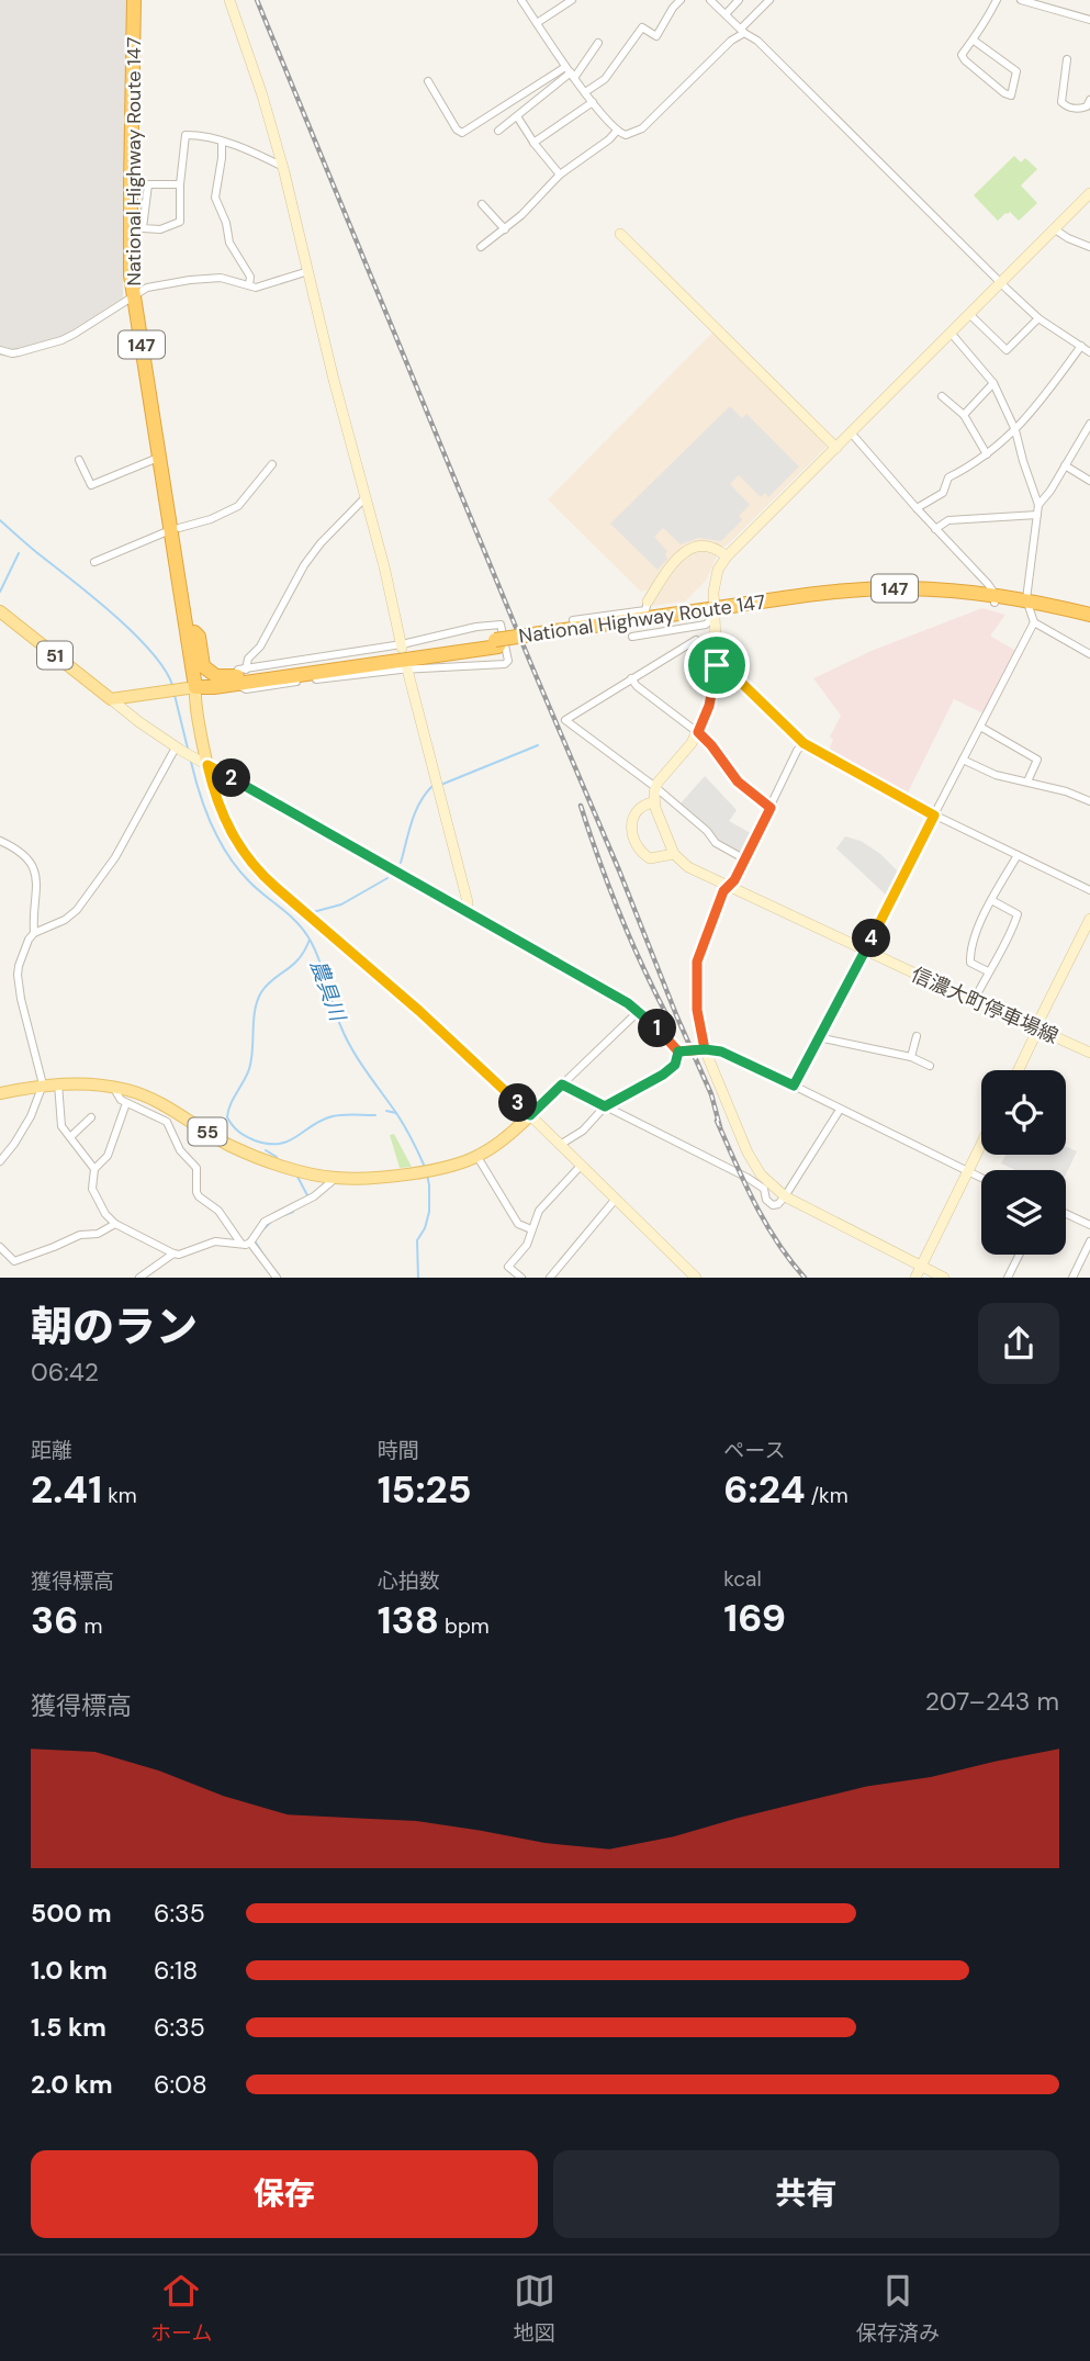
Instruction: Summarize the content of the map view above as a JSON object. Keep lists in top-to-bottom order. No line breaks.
{"streets":{"highway":["National Highway Route 147","147"],"main road":["51","55"],"street":["信濃大町停車場線"]},"crossings":[["National Highway Route 147","147"]],"water":["農具川"],"page":{"pins":["2","4","1","3"],"heading":["朝のラン","06:42"],"stats":[["距離","2.41 km"],["時間","15:25"],["ペース","6:24 /km"],["獲得標高","36 m"],["心拍数","138 bpm"],["kcal","169"]],"chart":["獲得標高","207–243 m"],"list":[{"name":"500 m","note":"6:35"},{"name":"1.0 km","note":"6:18"},{"name":"1.5 km","note":"6:35"},{"name":"2.0 km","note":"6:08"}],"buttons":["保存","共有"],"tabs":["ホーム","地図","保存済み"]}}
